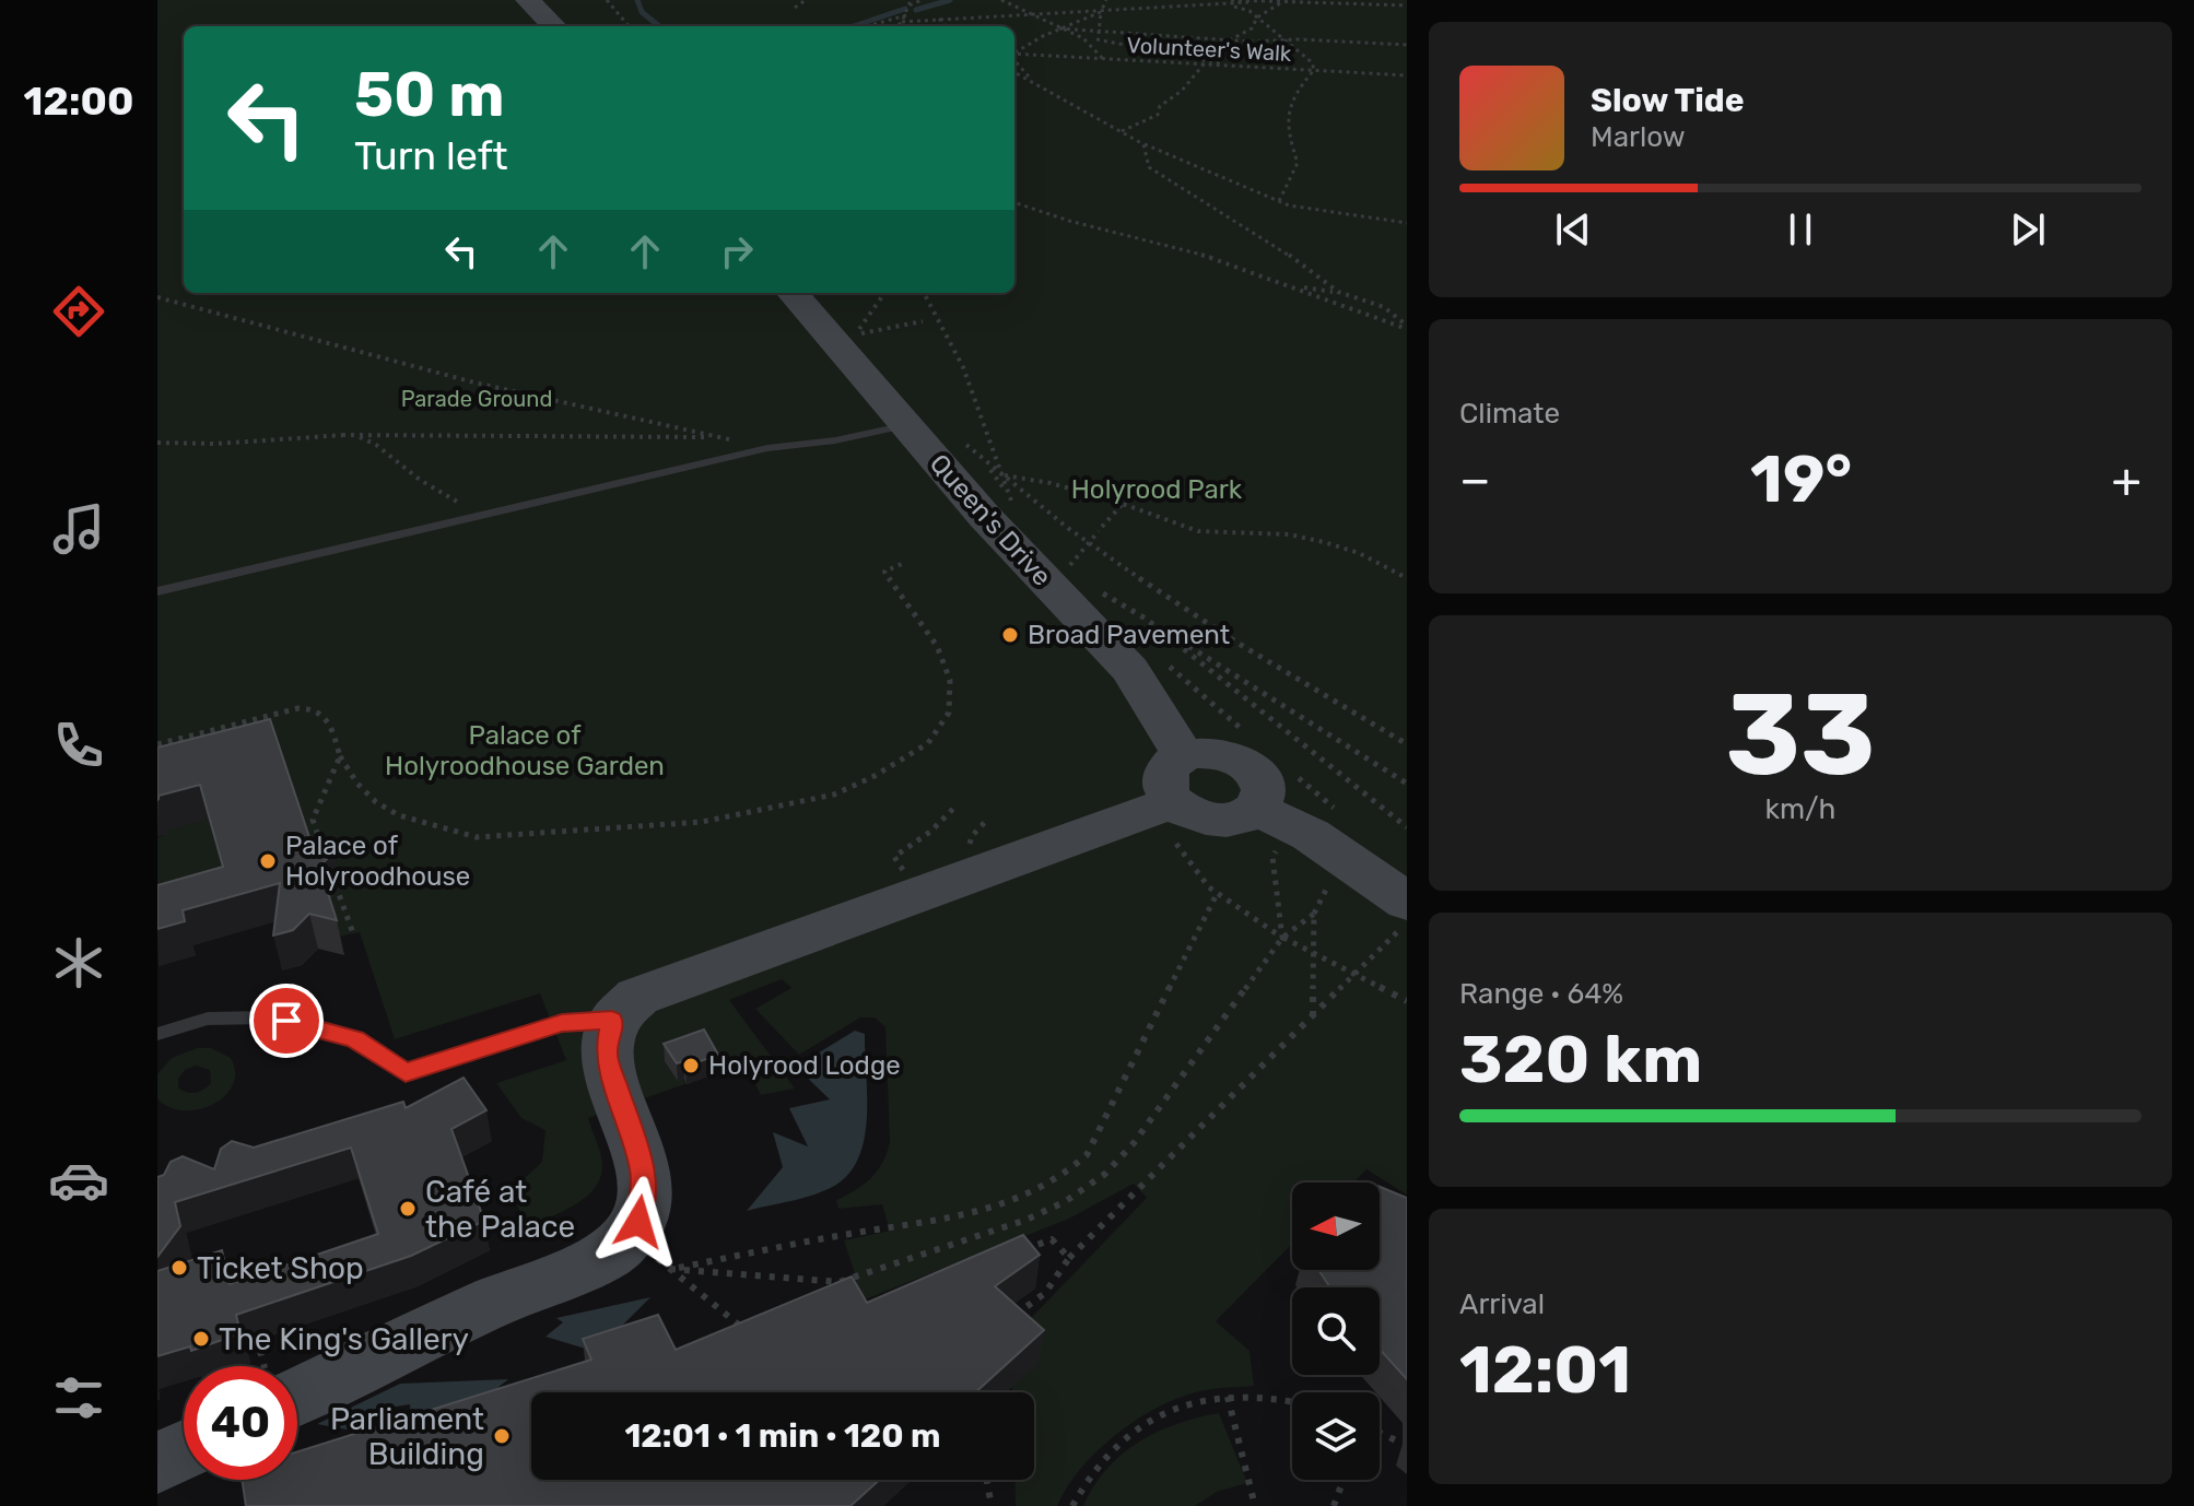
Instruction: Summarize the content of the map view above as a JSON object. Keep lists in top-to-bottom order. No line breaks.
{"streets":{"street":["Queen's Drive"],"path":["Volunteer's Walk"]},"parks":["Parade Ground","Holyrood Park","Palace of Holyroodhouse Garden"],"places":["Broad Pavement","Palace of Holyroodhouse","Holyrood Lodge","Café at the Palace","Ticket Shop","The King's Gallery","Parliament Building"],"north":"left","page":{"tabs":"12:00","turn":["50 m","Turn left"],"song":["Slow Tide","Marlow"],"tile":["Climate",["33","km/h"],["Range · 64%","320 km"],["Arrival","12:01"]],"heat":["−","19°","+"],"limit":"40","trip":"12:01 · 1 min · 120 m"}}
